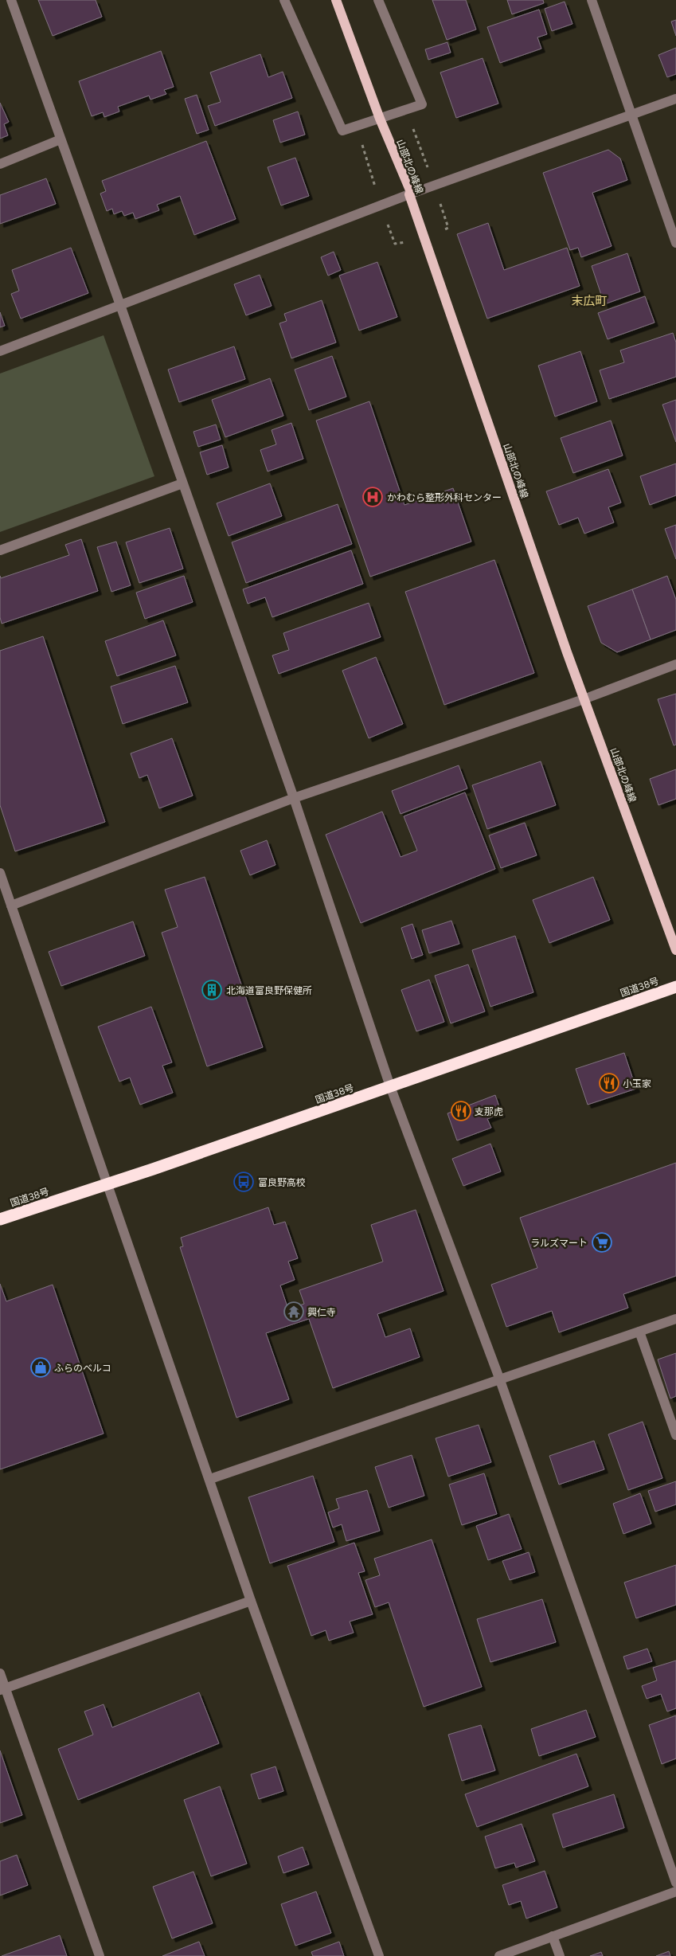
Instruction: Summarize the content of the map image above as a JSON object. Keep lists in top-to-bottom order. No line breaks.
{"streets":{"highway":["国道38号"],"main road":["山部北の峰線"]},"districts":["末広町"],"places":{"hospital":["かわむら整形外科センター"],"building":["北海道富良野保健所"],"restaurant":["小玉家","支那虎"],"bus stop":["富良野高校"],"supermarket":["ラルズマート"],"temple":["興仁寺"],"shop":["ふらのベルコ"]}}
